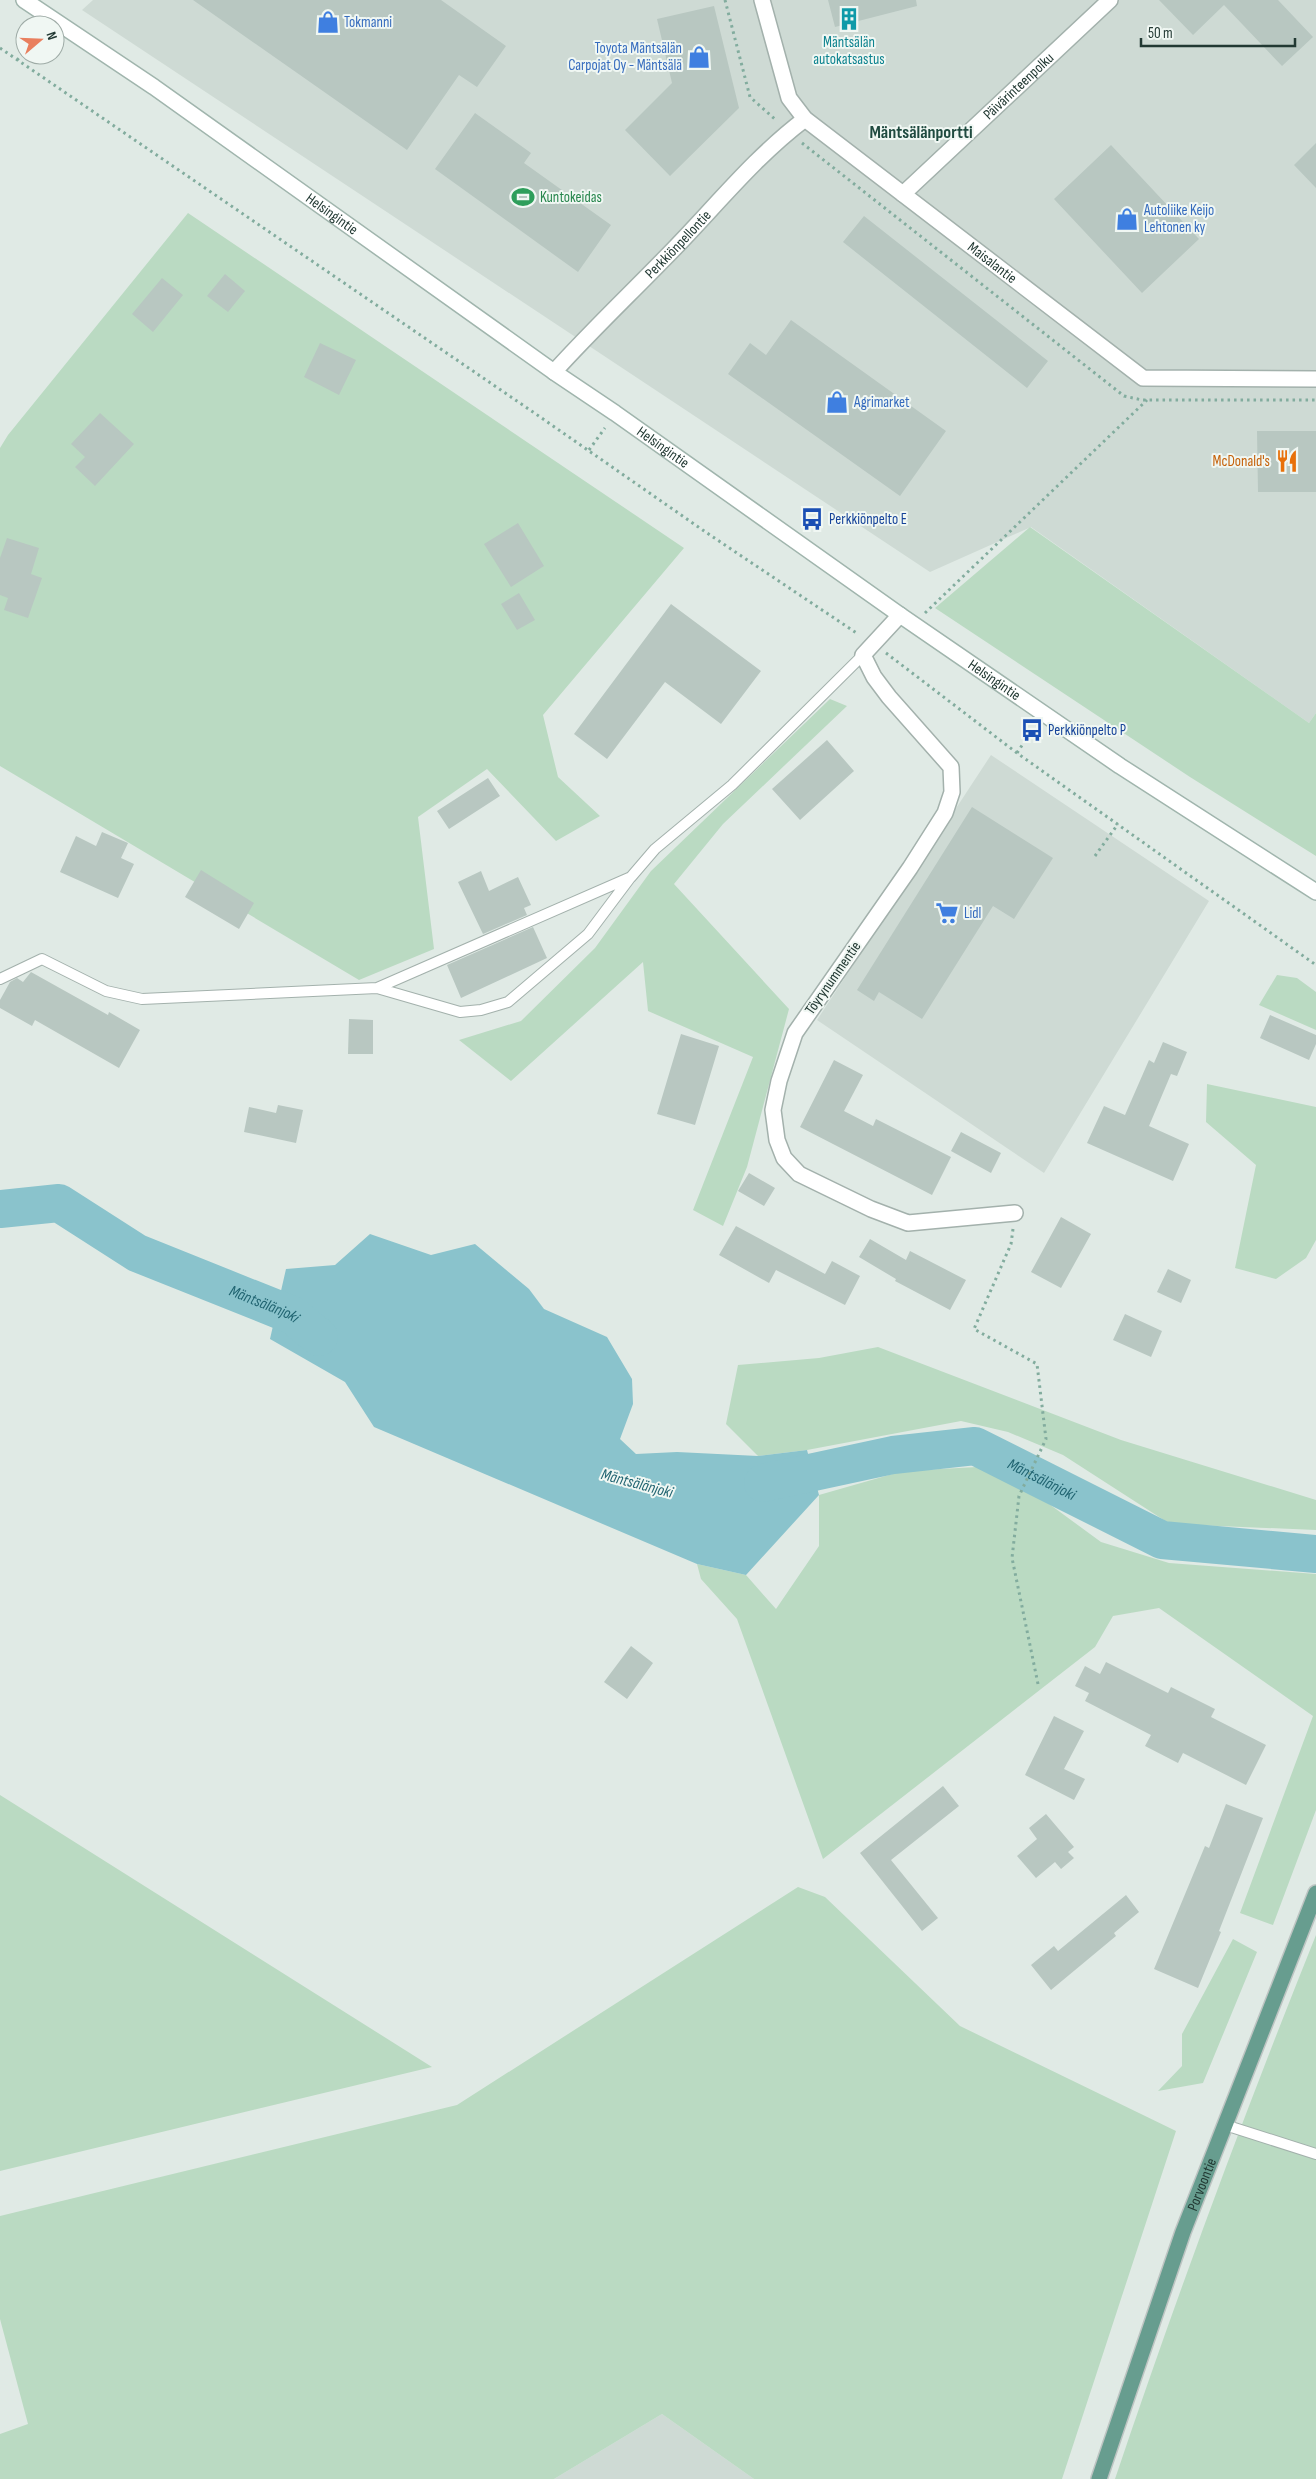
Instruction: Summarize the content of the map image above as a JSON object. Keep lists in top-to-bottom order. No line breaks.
{"streets":{"main road":["Porvoontie"],"street":["Päivärinteenpolku","Helsingintie","Perkkiönpellontie","Maisalantie","Töyrynummentie"]},"crossings":[["Päivärinteenpolku","Maisalantie"],["Helsingintie","Perkkiönpellontie"],["Perkkiönpellontie","Maisalantie"]],"districts":["Mäntsälänportti"],"water":["Mäntsälänjoki"],"places":{"building":["Mäntsälän autokatsastus"],"shop":["Tokmanni","Toyota Mäntsälän Carpojat Oy - Mäntsälä","Autoliike Keijo Lehtonen ky","Agrimarket"],"sports":["Kuntokeidas"],"restaurant":["McDonald's"],"bus stop":["Perkkiönpelto E","Perkkiönpelto P"],"supermarket":["Lidl"]},"scale_bar":"50 m","north":"right"}
